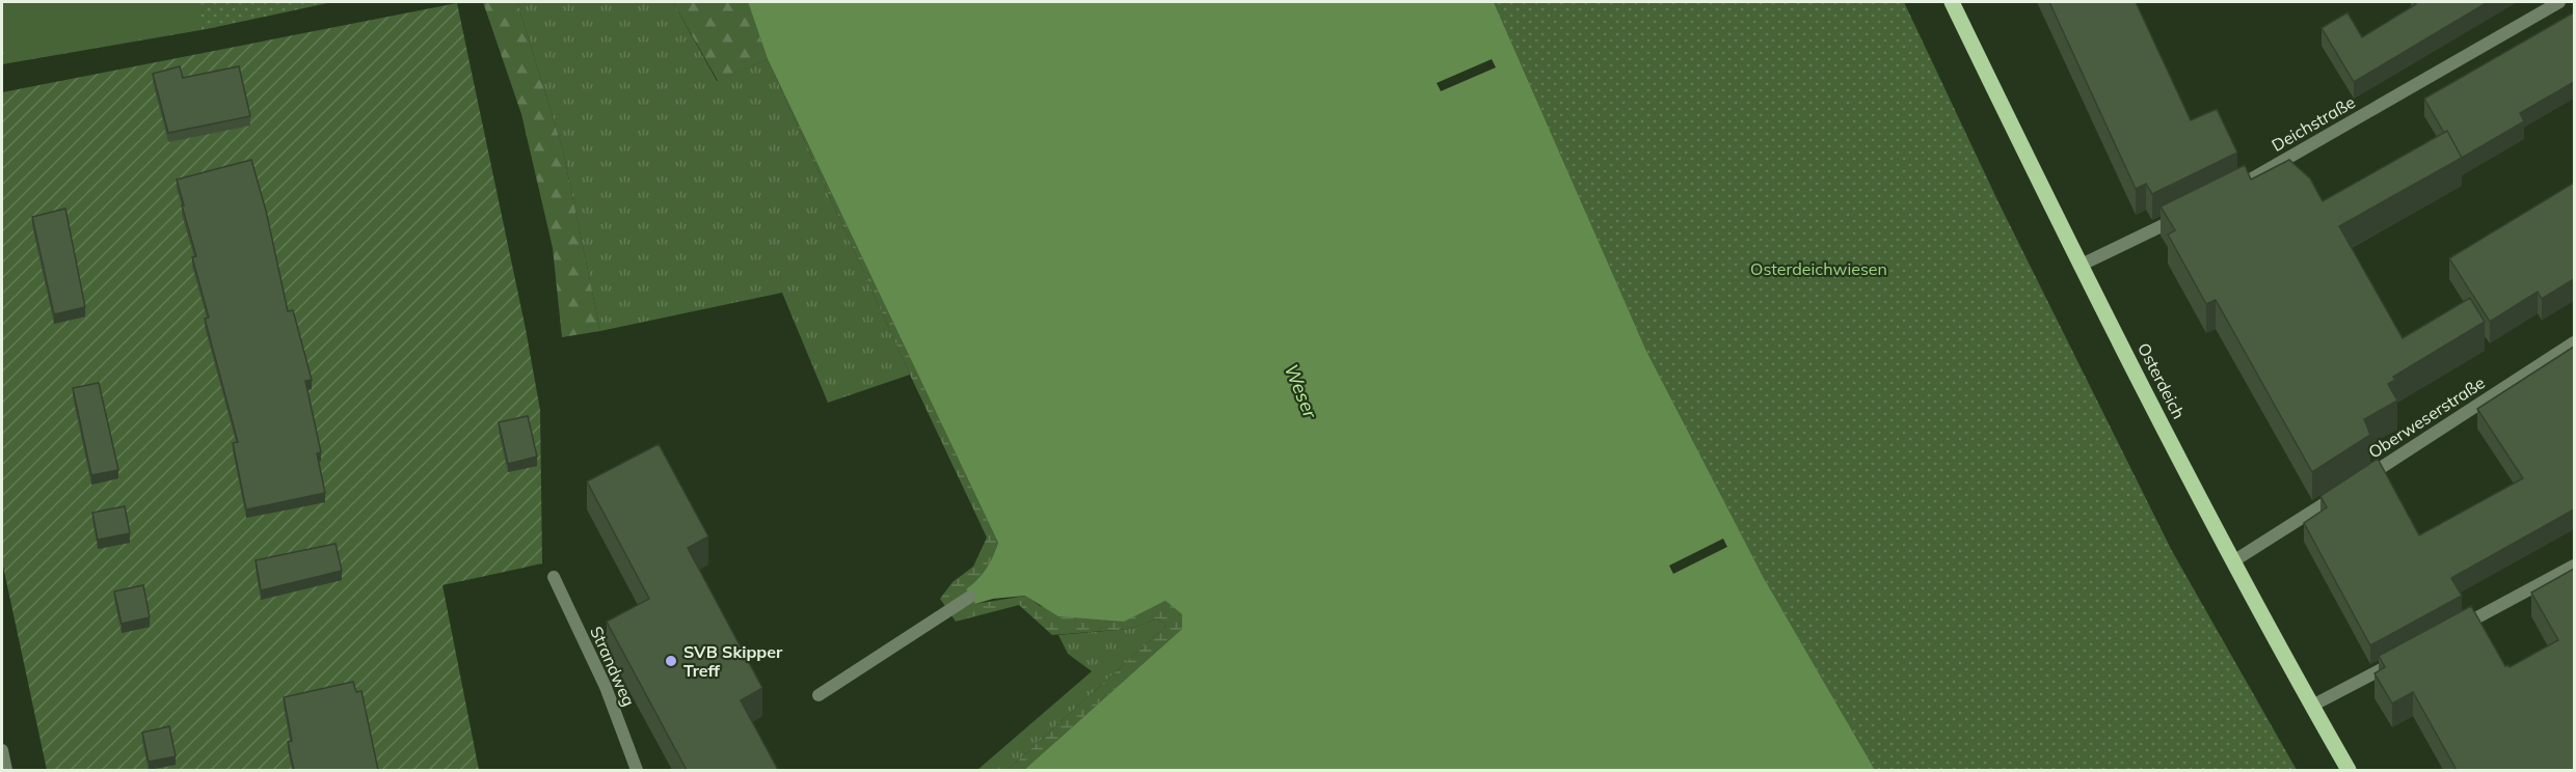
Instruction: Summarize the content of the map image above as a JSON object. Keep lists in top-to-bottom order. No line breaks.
{"streets":{"main road":["Osterdeich"],"street":["Deichstraße","Oberweserstraße","Strandweg"]},"crossings":[["Osterdeich","Oberweserstraße"]],"water":["Weser"],"parks":["Osterdeichwiesen"],"places":["SVB Skipper Treff"]}
